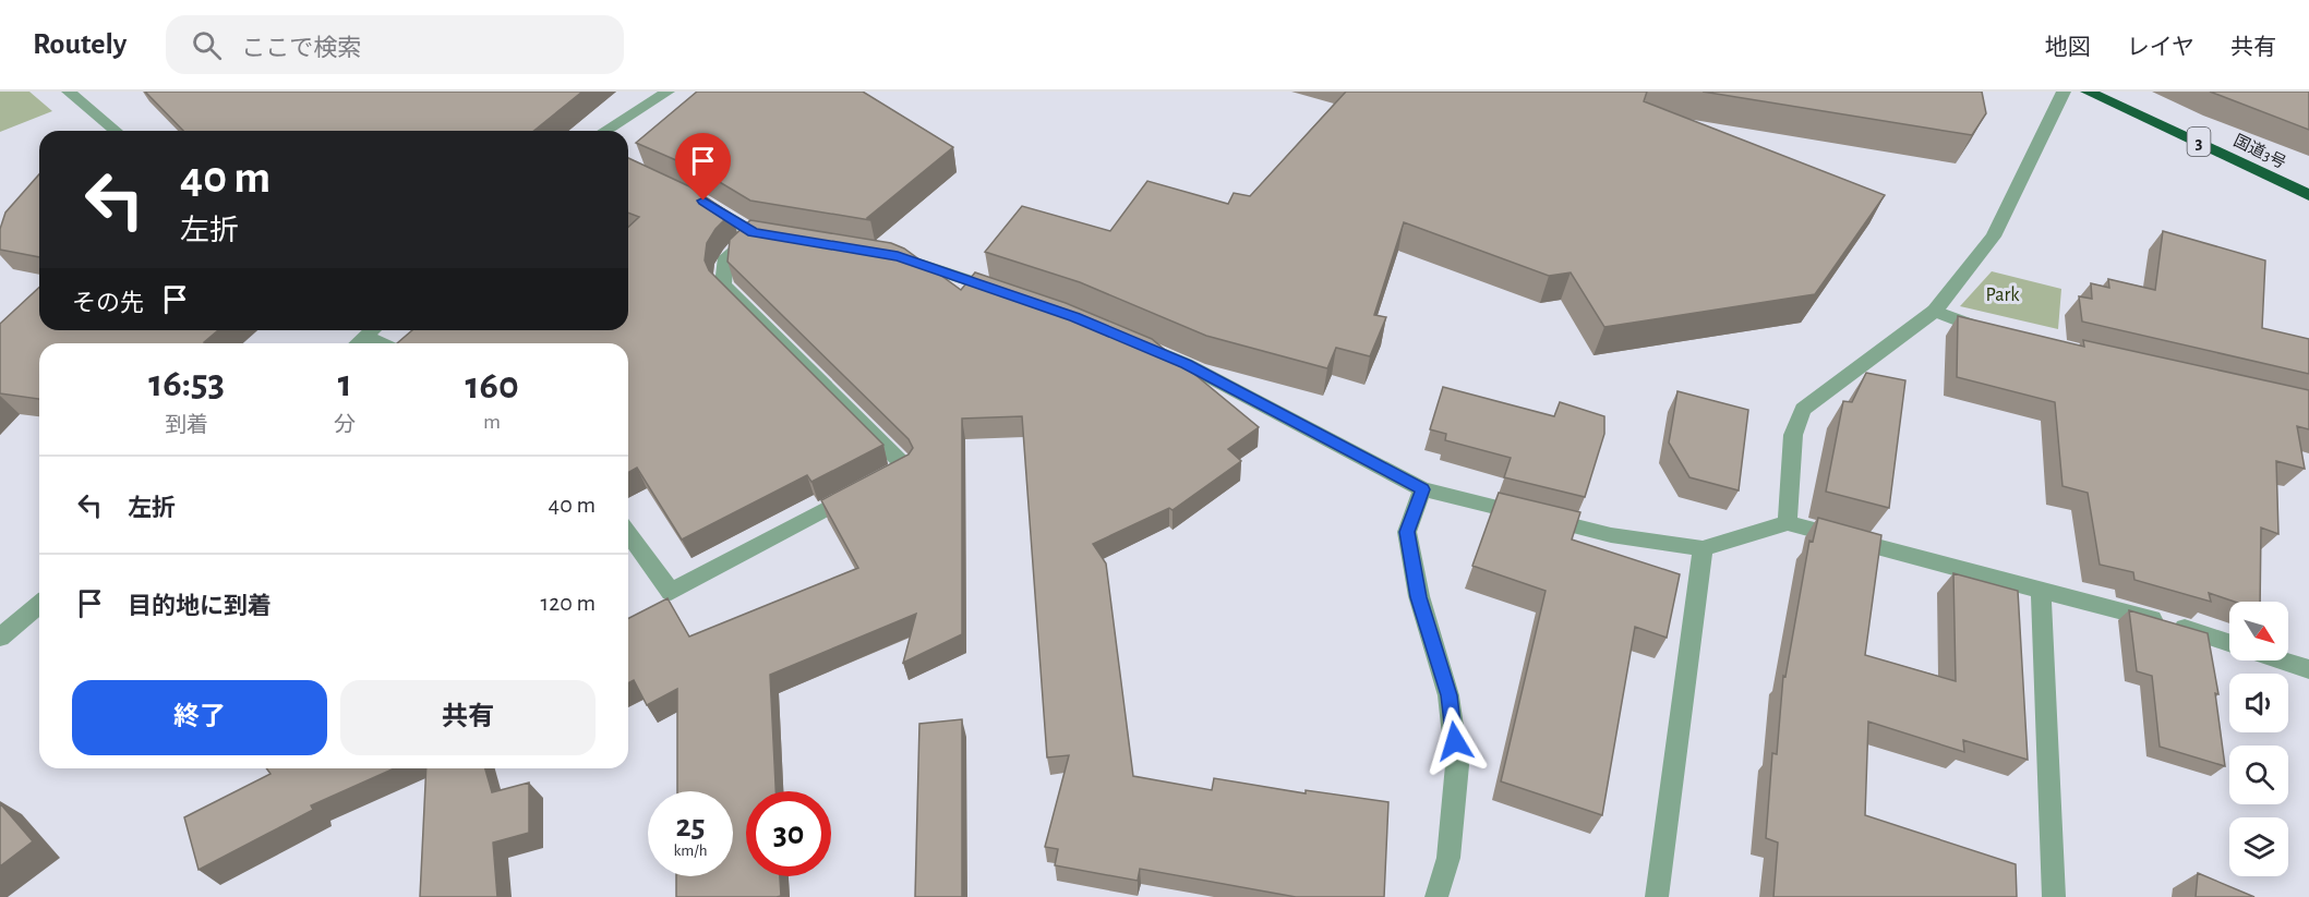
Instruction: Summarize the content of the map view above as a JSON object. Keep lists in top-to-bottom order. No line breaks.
{"streets":{"highway":["3","国道3号"]},"parks":["Park"],"north":"bottom right","page":{"header":"Routely","search":"ここで検索","nav":["地図","レイヤ","共有"],"turn":["40 m","左折"],"then":"その先","eta":["16:53","到着","1","分","160","m"],"list":[{"name":"左折","value":"40 m"},{"name":"目的地に到着","value":"120 m"}],"buttons":["終了","共有"],"speed":"25 km/h","limit":"30"}}
